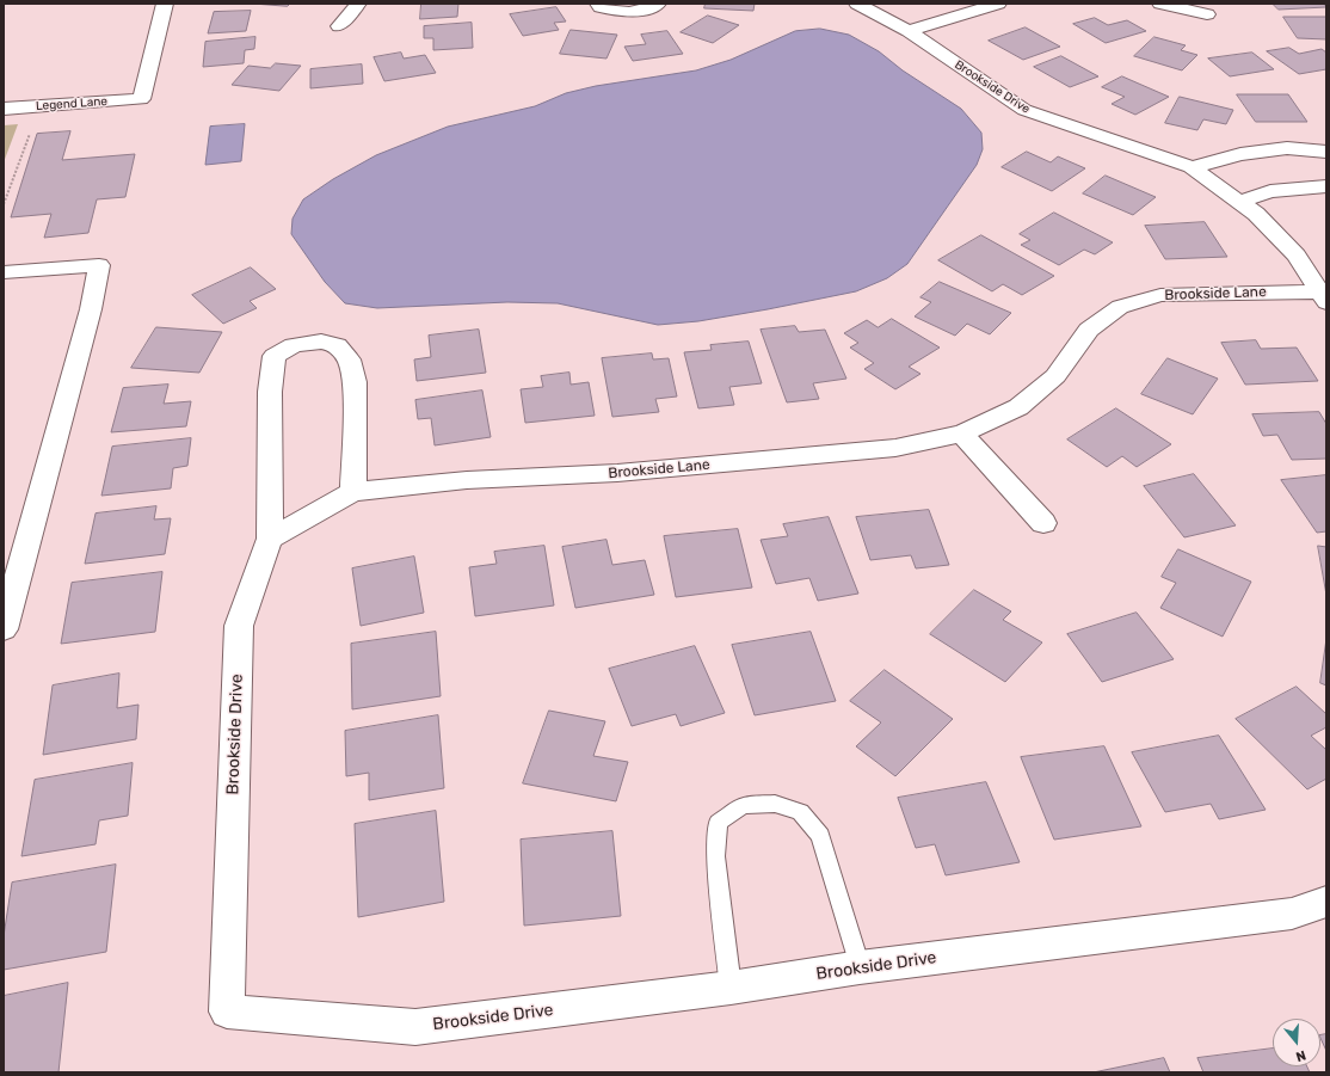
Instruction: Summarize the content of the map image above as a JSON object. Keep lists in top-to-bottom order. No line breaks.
{"streets":{"street":["Brookside Drive","Legend Lane","Brookside Lane"]},"crossings":[["Brookside Drive","Brookside Lane"]],"north":"bottom"}
